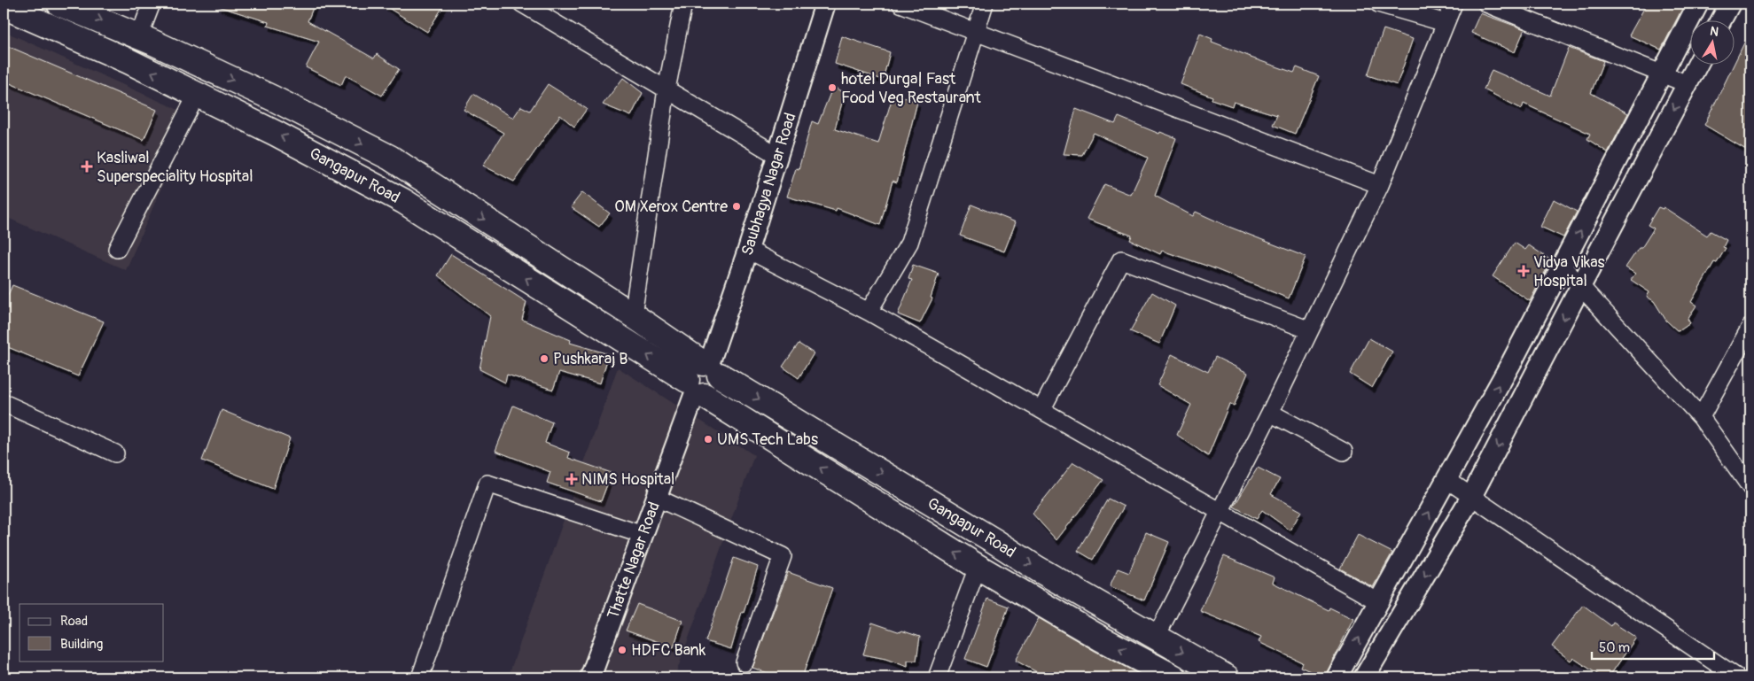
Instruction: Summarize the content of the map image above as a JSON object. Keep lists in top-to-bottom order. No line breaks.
{"streets":{"main road":["Gangapur Road"],"street":["Saubhagya Nagar Road","Thatte Nagar Road"]},"crossings":[["Gangapur Road","Saubhagya Nagar Road"],["Gangapur Road","Thatte Nagar Road"]],"places":{"other":["hotel Durga| Fast Food Veg Restaurant","OM Xerox Centre","Pushkaraj B","UMS Tech Labs","HDFC Bank"],"health":["Kasliwal Superspeciality Hospital","Vidya Vikas Hospital","NIMS Hospital"]},"legend":["Road","Building"],"scale_bar":"50 m","north":"top"}
